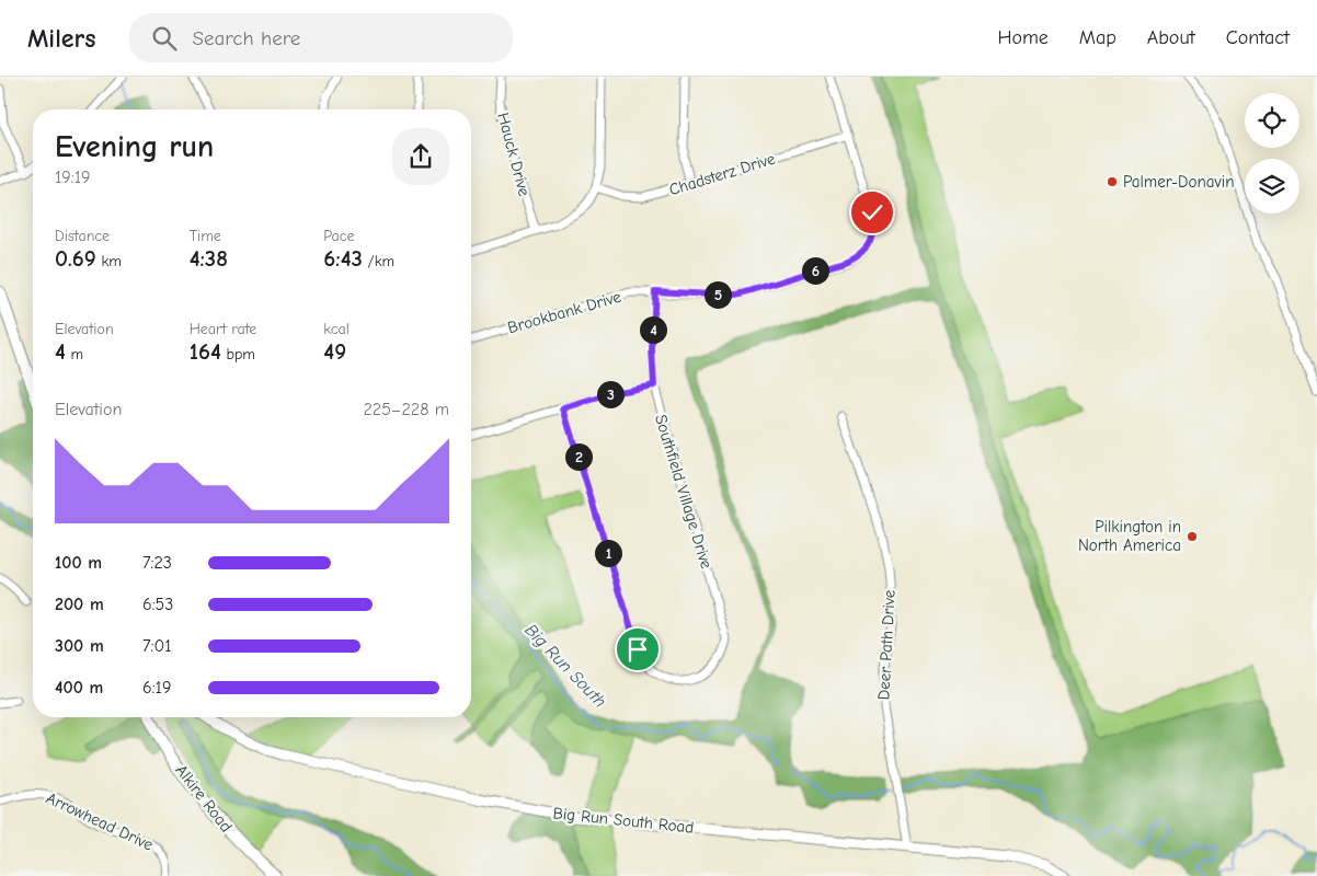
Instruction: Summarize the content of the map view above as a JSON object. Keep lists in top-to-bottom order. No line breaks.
{"streets":{"main road":["Alkire Road"],"street":["Hauck Drive","Chadsterz Drive","Brookbank Drive","Southfield Village Drive","Deer Path Drive","Big Run South Road","Arrowhead Drive"]},"crossings":[["Chadsterz Drive","Brookbank Drive"],["Brookbank Drive","Southfield Village Drive"],["Deer Path Drive","Big Run South Road"]],"water":["Big Run South"],"places":["Palmer-Donavin","Pilkington in North America"],"page":{"header":"Milers","search":"Search here","nav":["Home","Map","About","Contact"],"heading":["Evening run","19:19"],"stats":[["Distance","0.69 km"],["Time","4:38"],["Pace","6:43 /km"],["Elevation","4 m"],["Heart rate","164 bpm"],["kcal","49"]],"pins":["6","5","4","3","2","1"],"chart":["Elevation","225–228 m"],"list":[{"name":"100 m","note":"7:23"},{"name":"200 m","note":"6:53"},{"name":"300 m","note":"7:01"},{"name":"400 m","note":"6:19"}]}}
